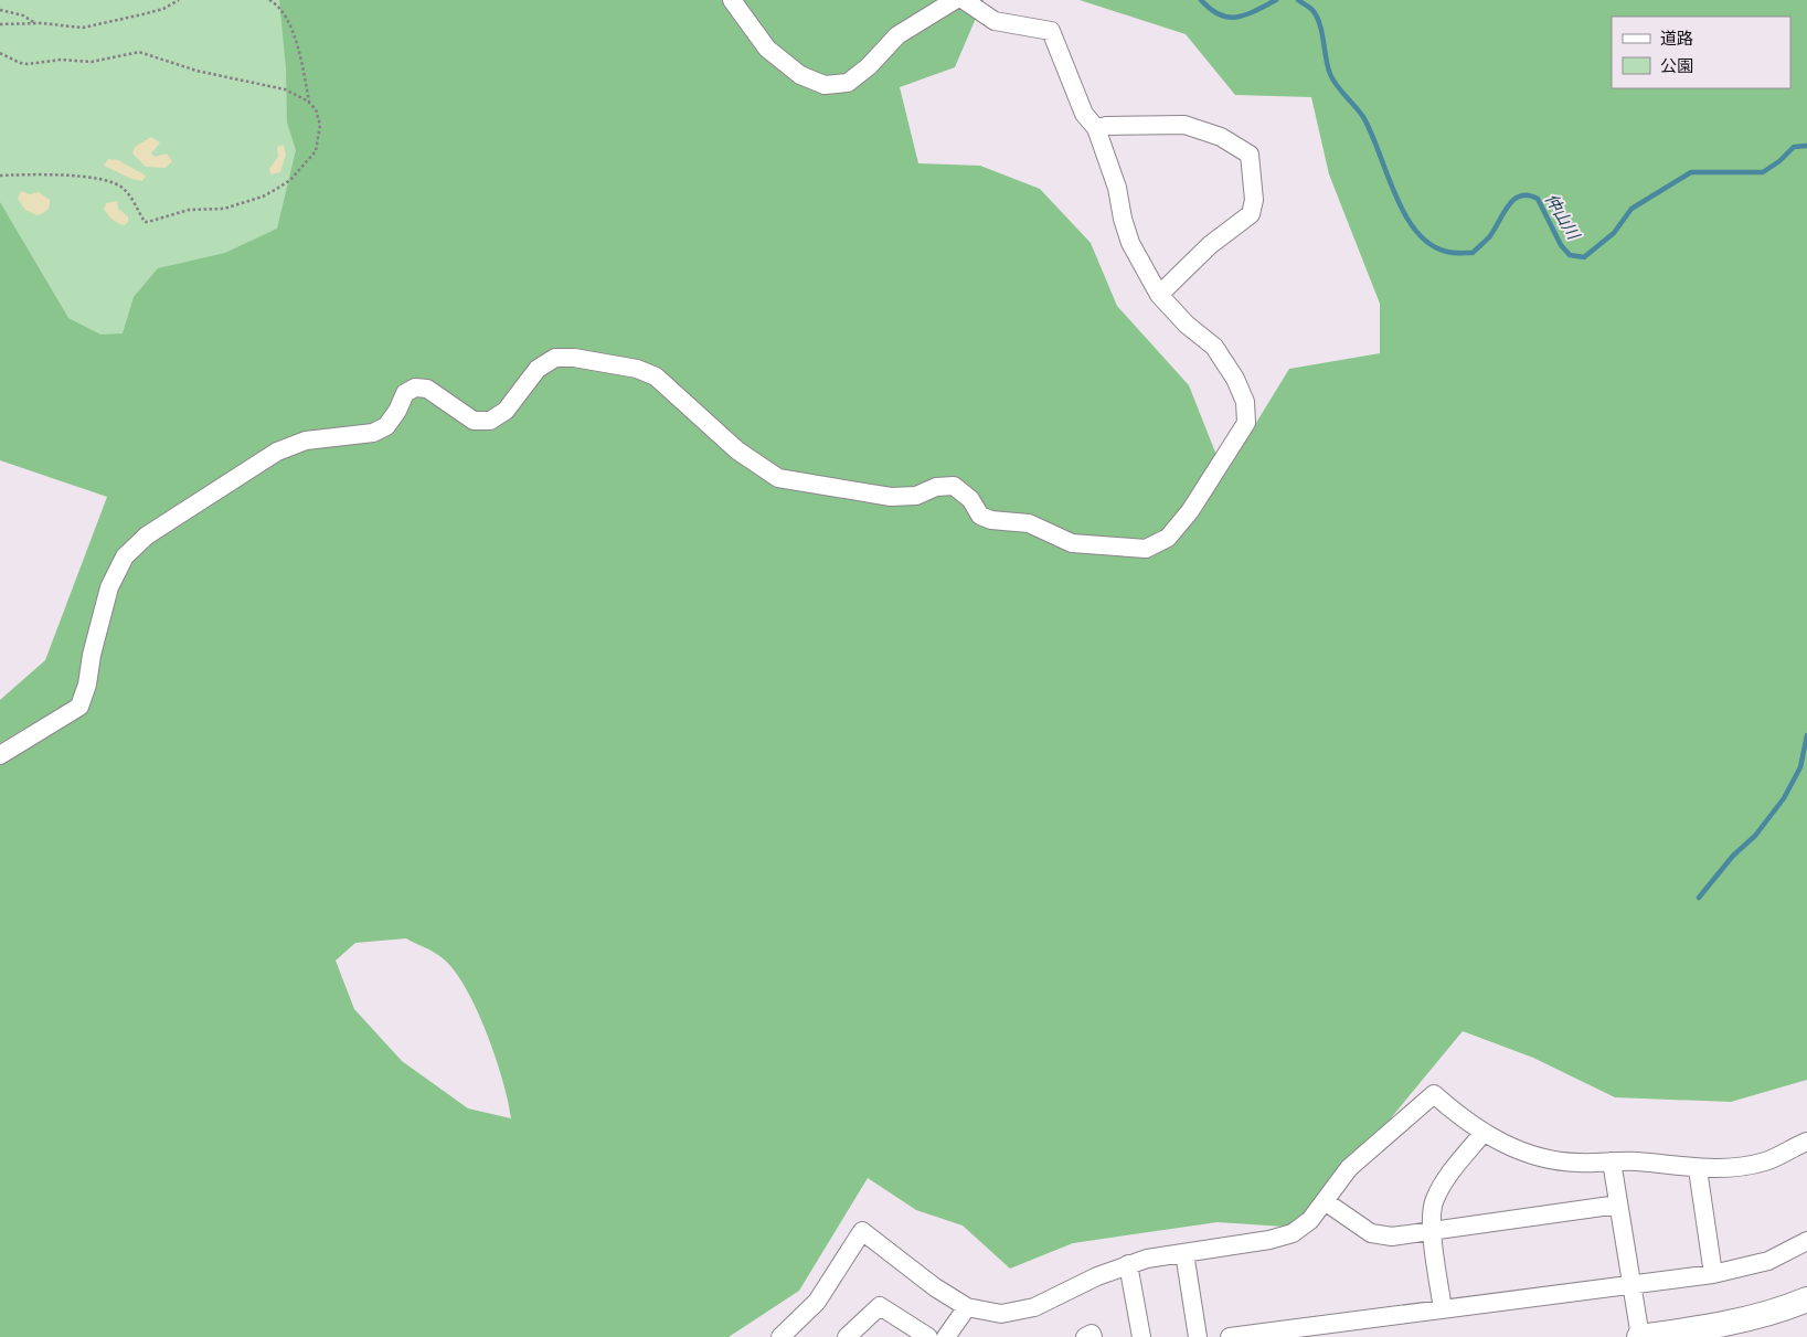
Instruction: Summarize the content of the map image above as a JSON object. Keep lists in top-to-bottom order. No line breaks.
{"water":["仲山川"],"legend":["道路","公園"]}
